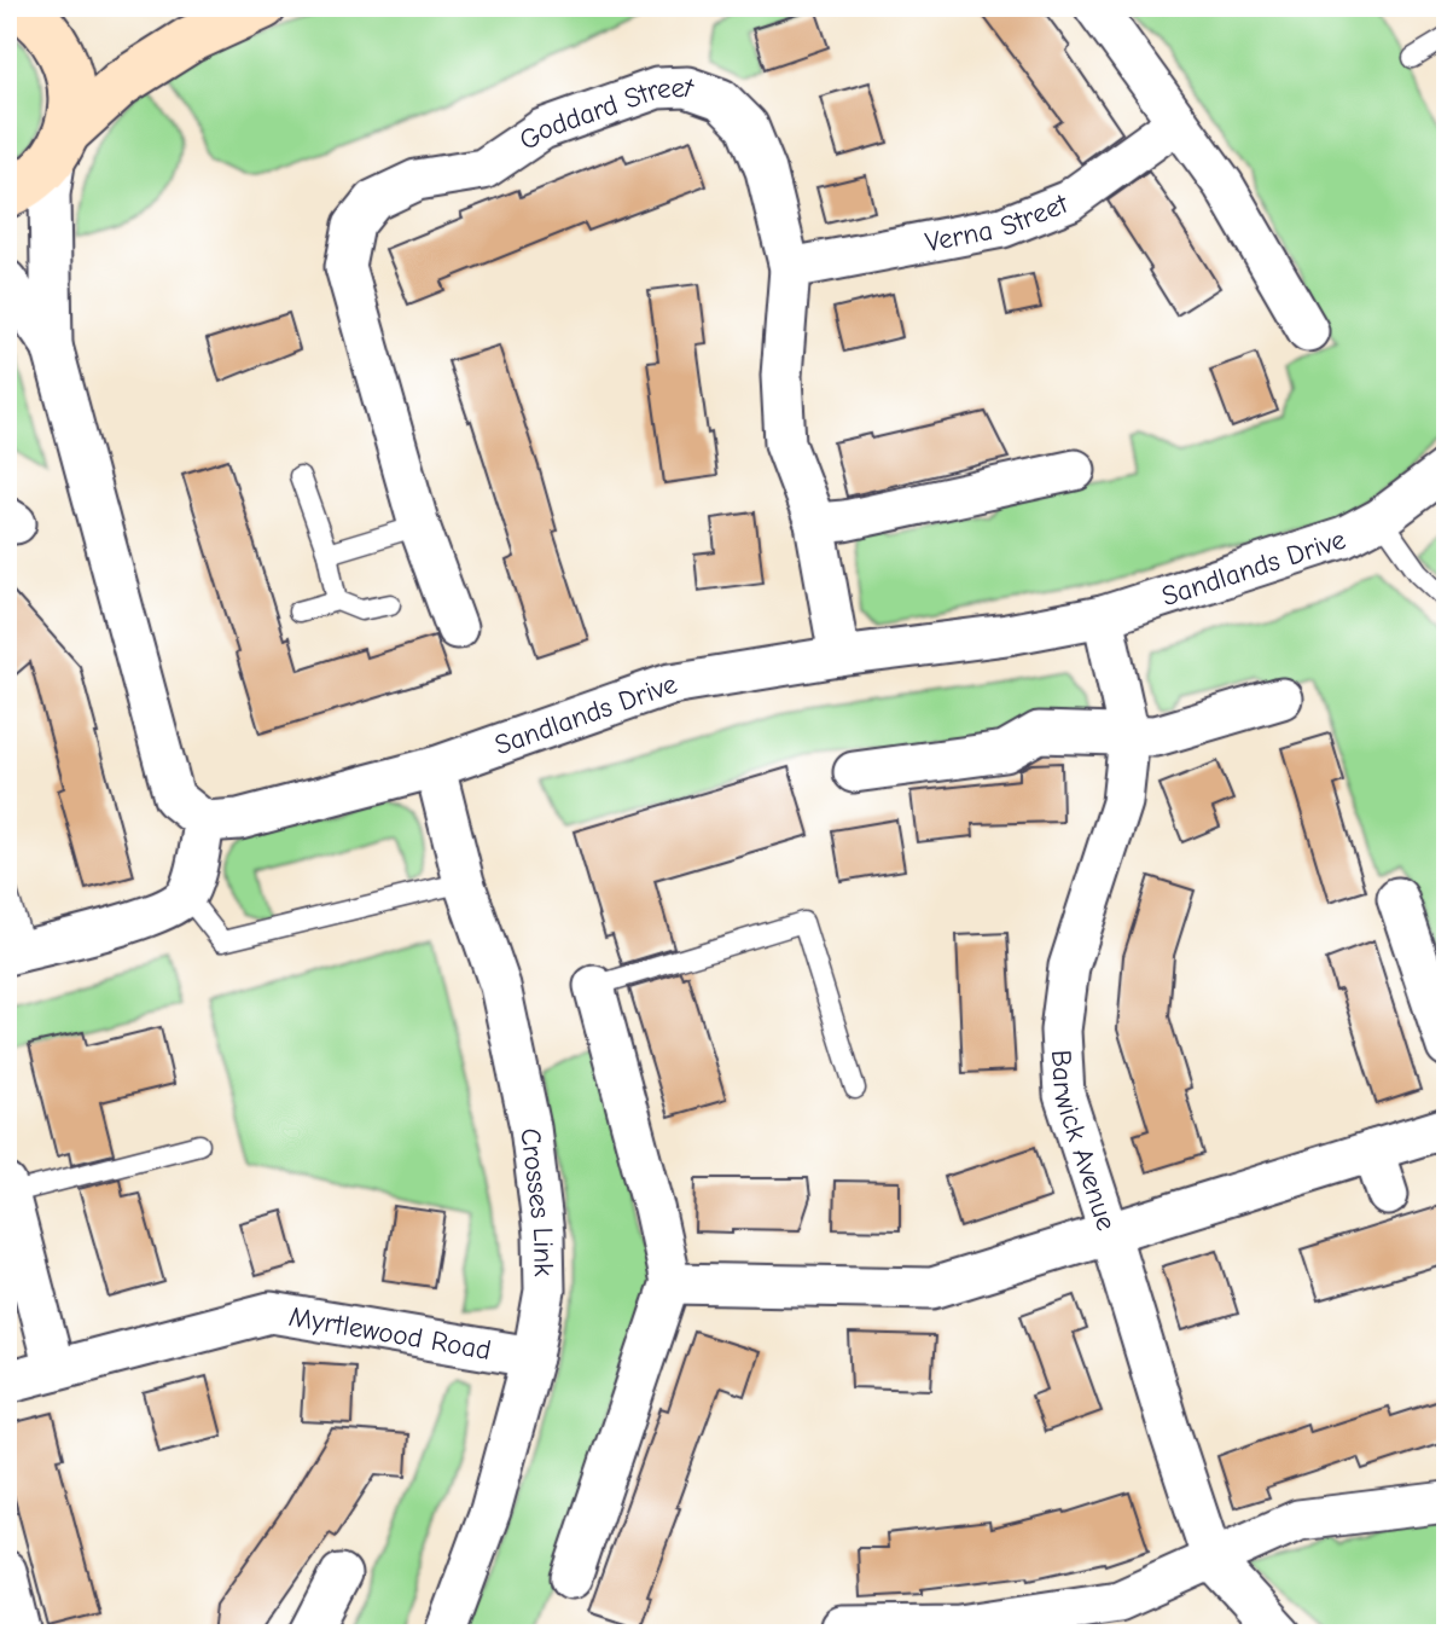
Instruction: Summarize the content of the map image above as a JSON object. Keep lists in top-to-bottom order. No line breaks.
{"streets":{"street":["Goddard Street","Verna Street","Sandlands Drive","Barwick Avenue","Crosses Link","Myrtlewood Road"]},"crossings":[["Goddard Street","Verna Street"],["Goddard Street","Sandlands Drive"],["Sandlands Drive","Barwick Avenue"],["Sandlands Drive","Crosses Link"],["Crosses Link","Myrtlewood Road"]]}
